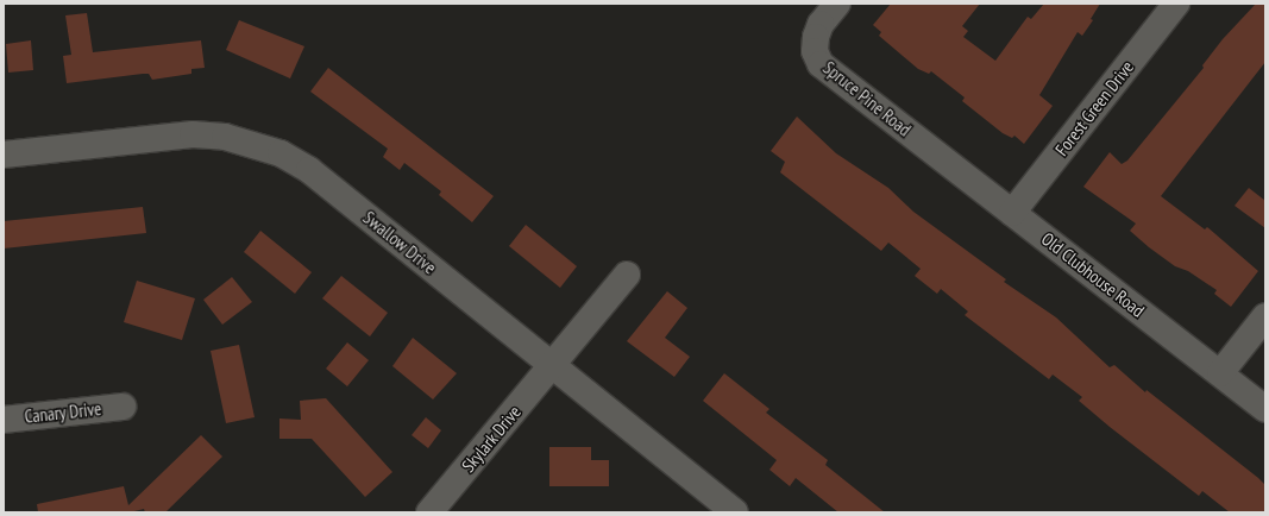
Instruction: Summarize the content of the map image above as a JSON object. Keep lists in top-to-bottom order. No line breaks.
{"streets":{"street":["Spruce Pine Road","Forest Green Drive","Swallow Drive","Old Clubhouse Road","Canary Drive","Skylark Drive"]},"crossings":[["Spruce Pine Road","Old Clubhouse Road"],["Forest Green Drive","Old Clubhouse Road"],["Swallow Drive","Skylark Drive"]]}
